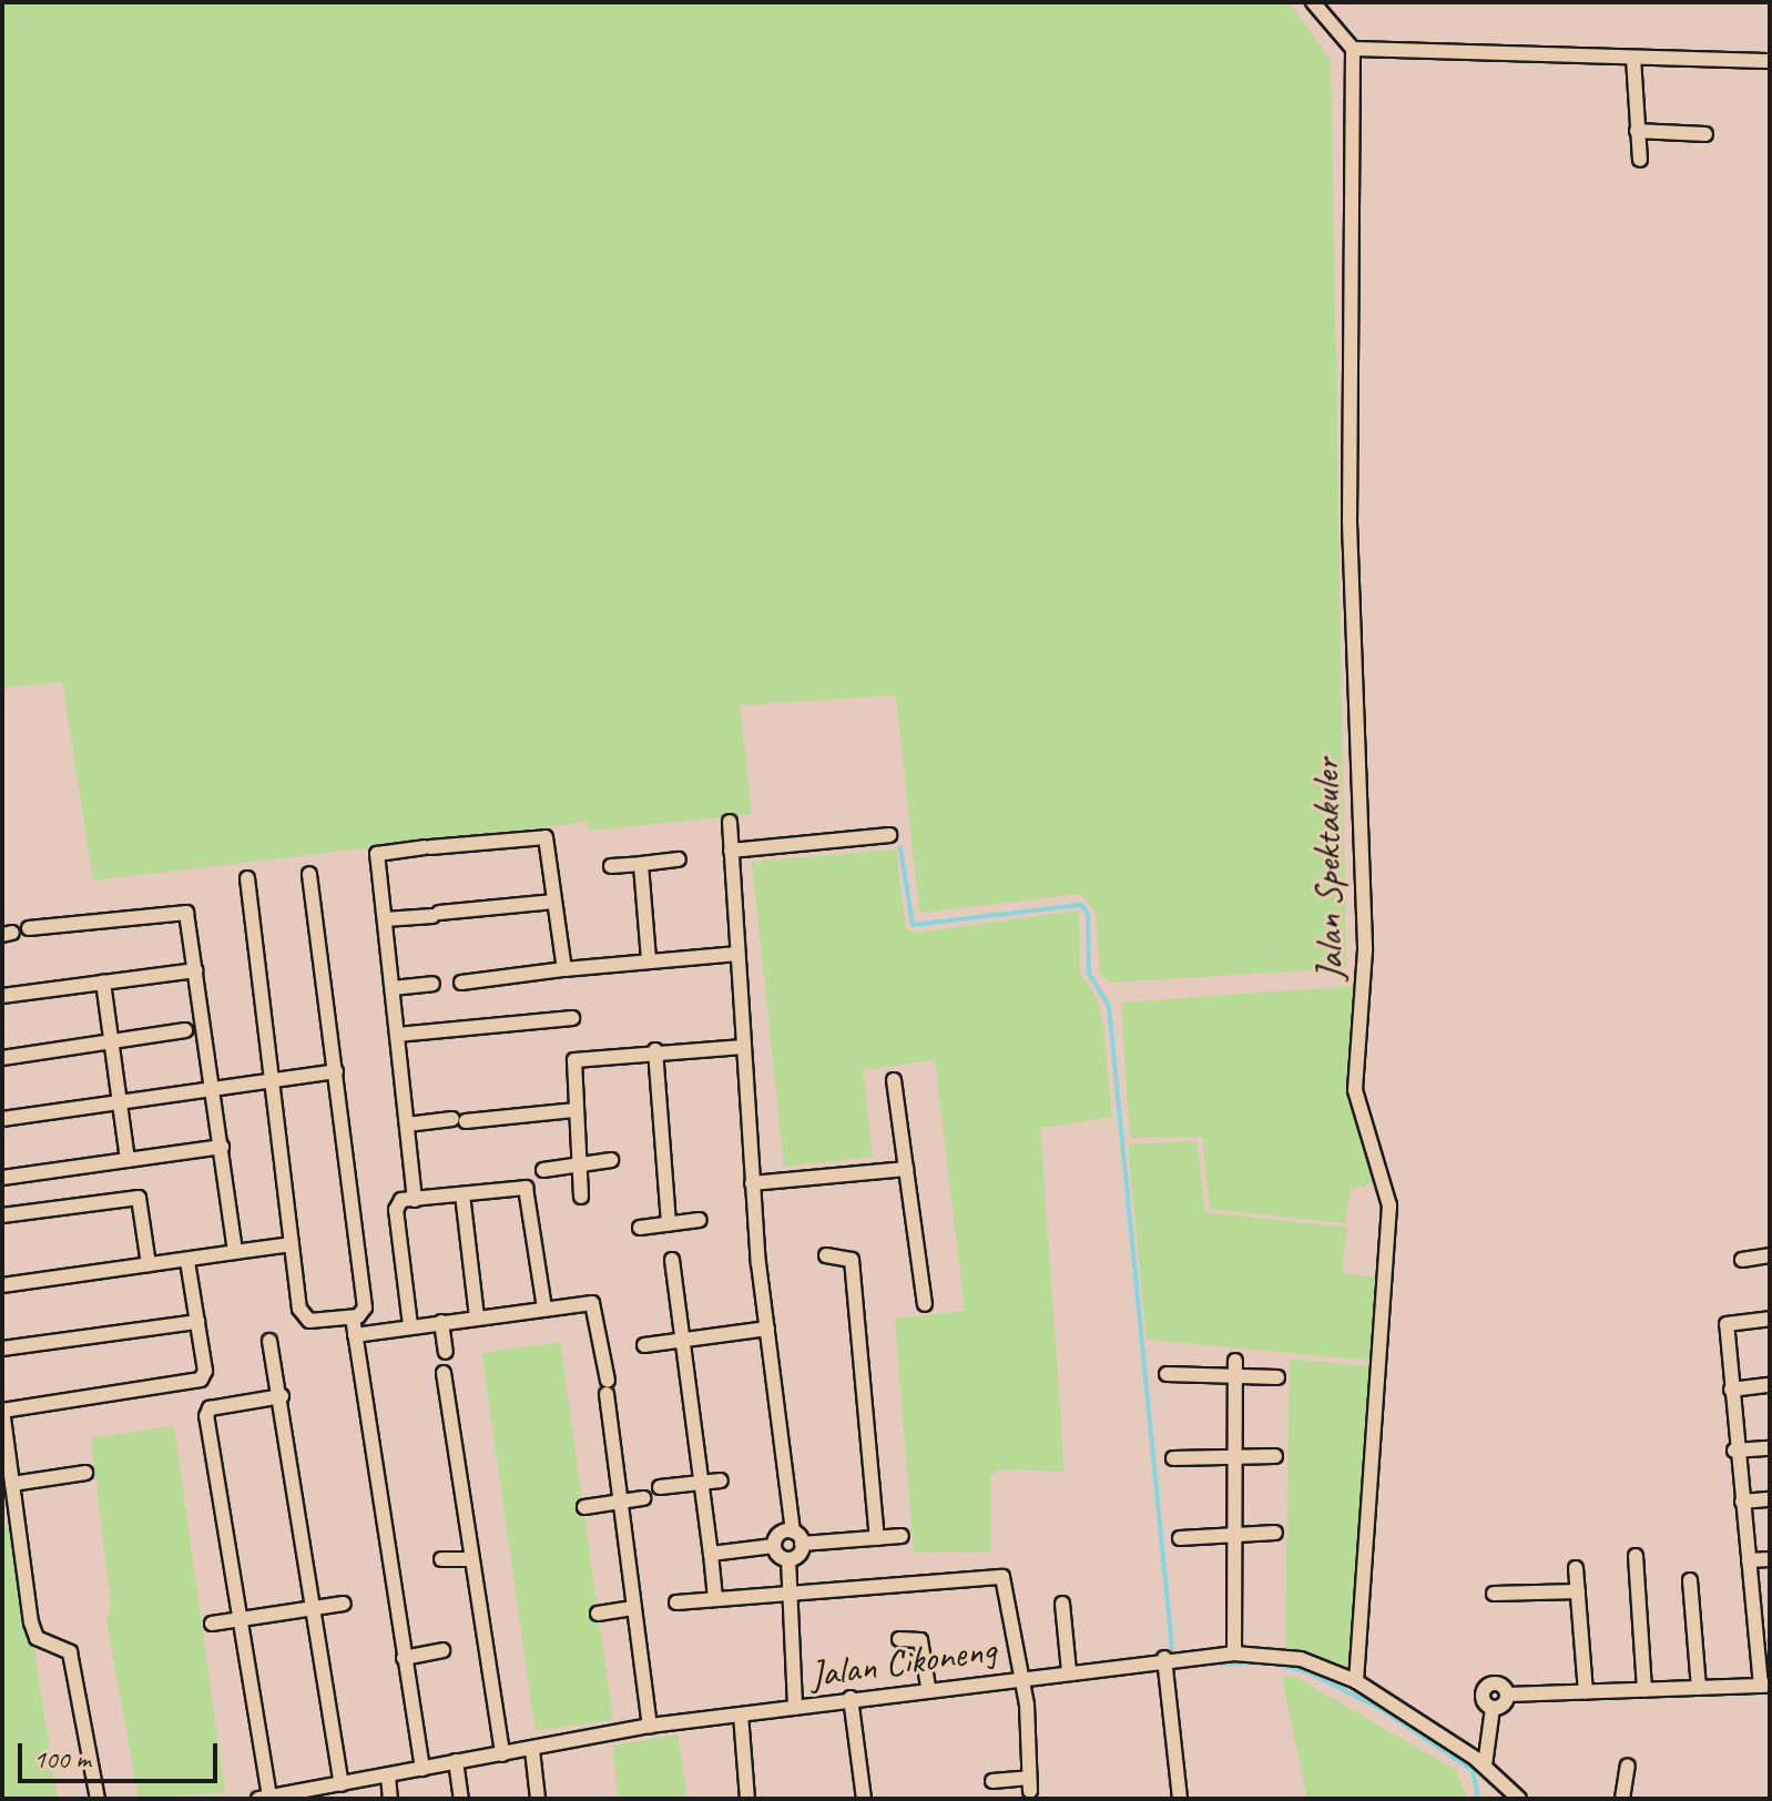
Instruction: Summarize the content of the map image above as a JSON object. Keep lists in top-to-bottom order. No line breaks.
{"streets":{"street":["Jalan Spektakuler","Jalan Cikoneng"]},"crossings":[["Jalan Spektakuler","Jalan Cikoneng"]],"scale_bar":"100 m"}
